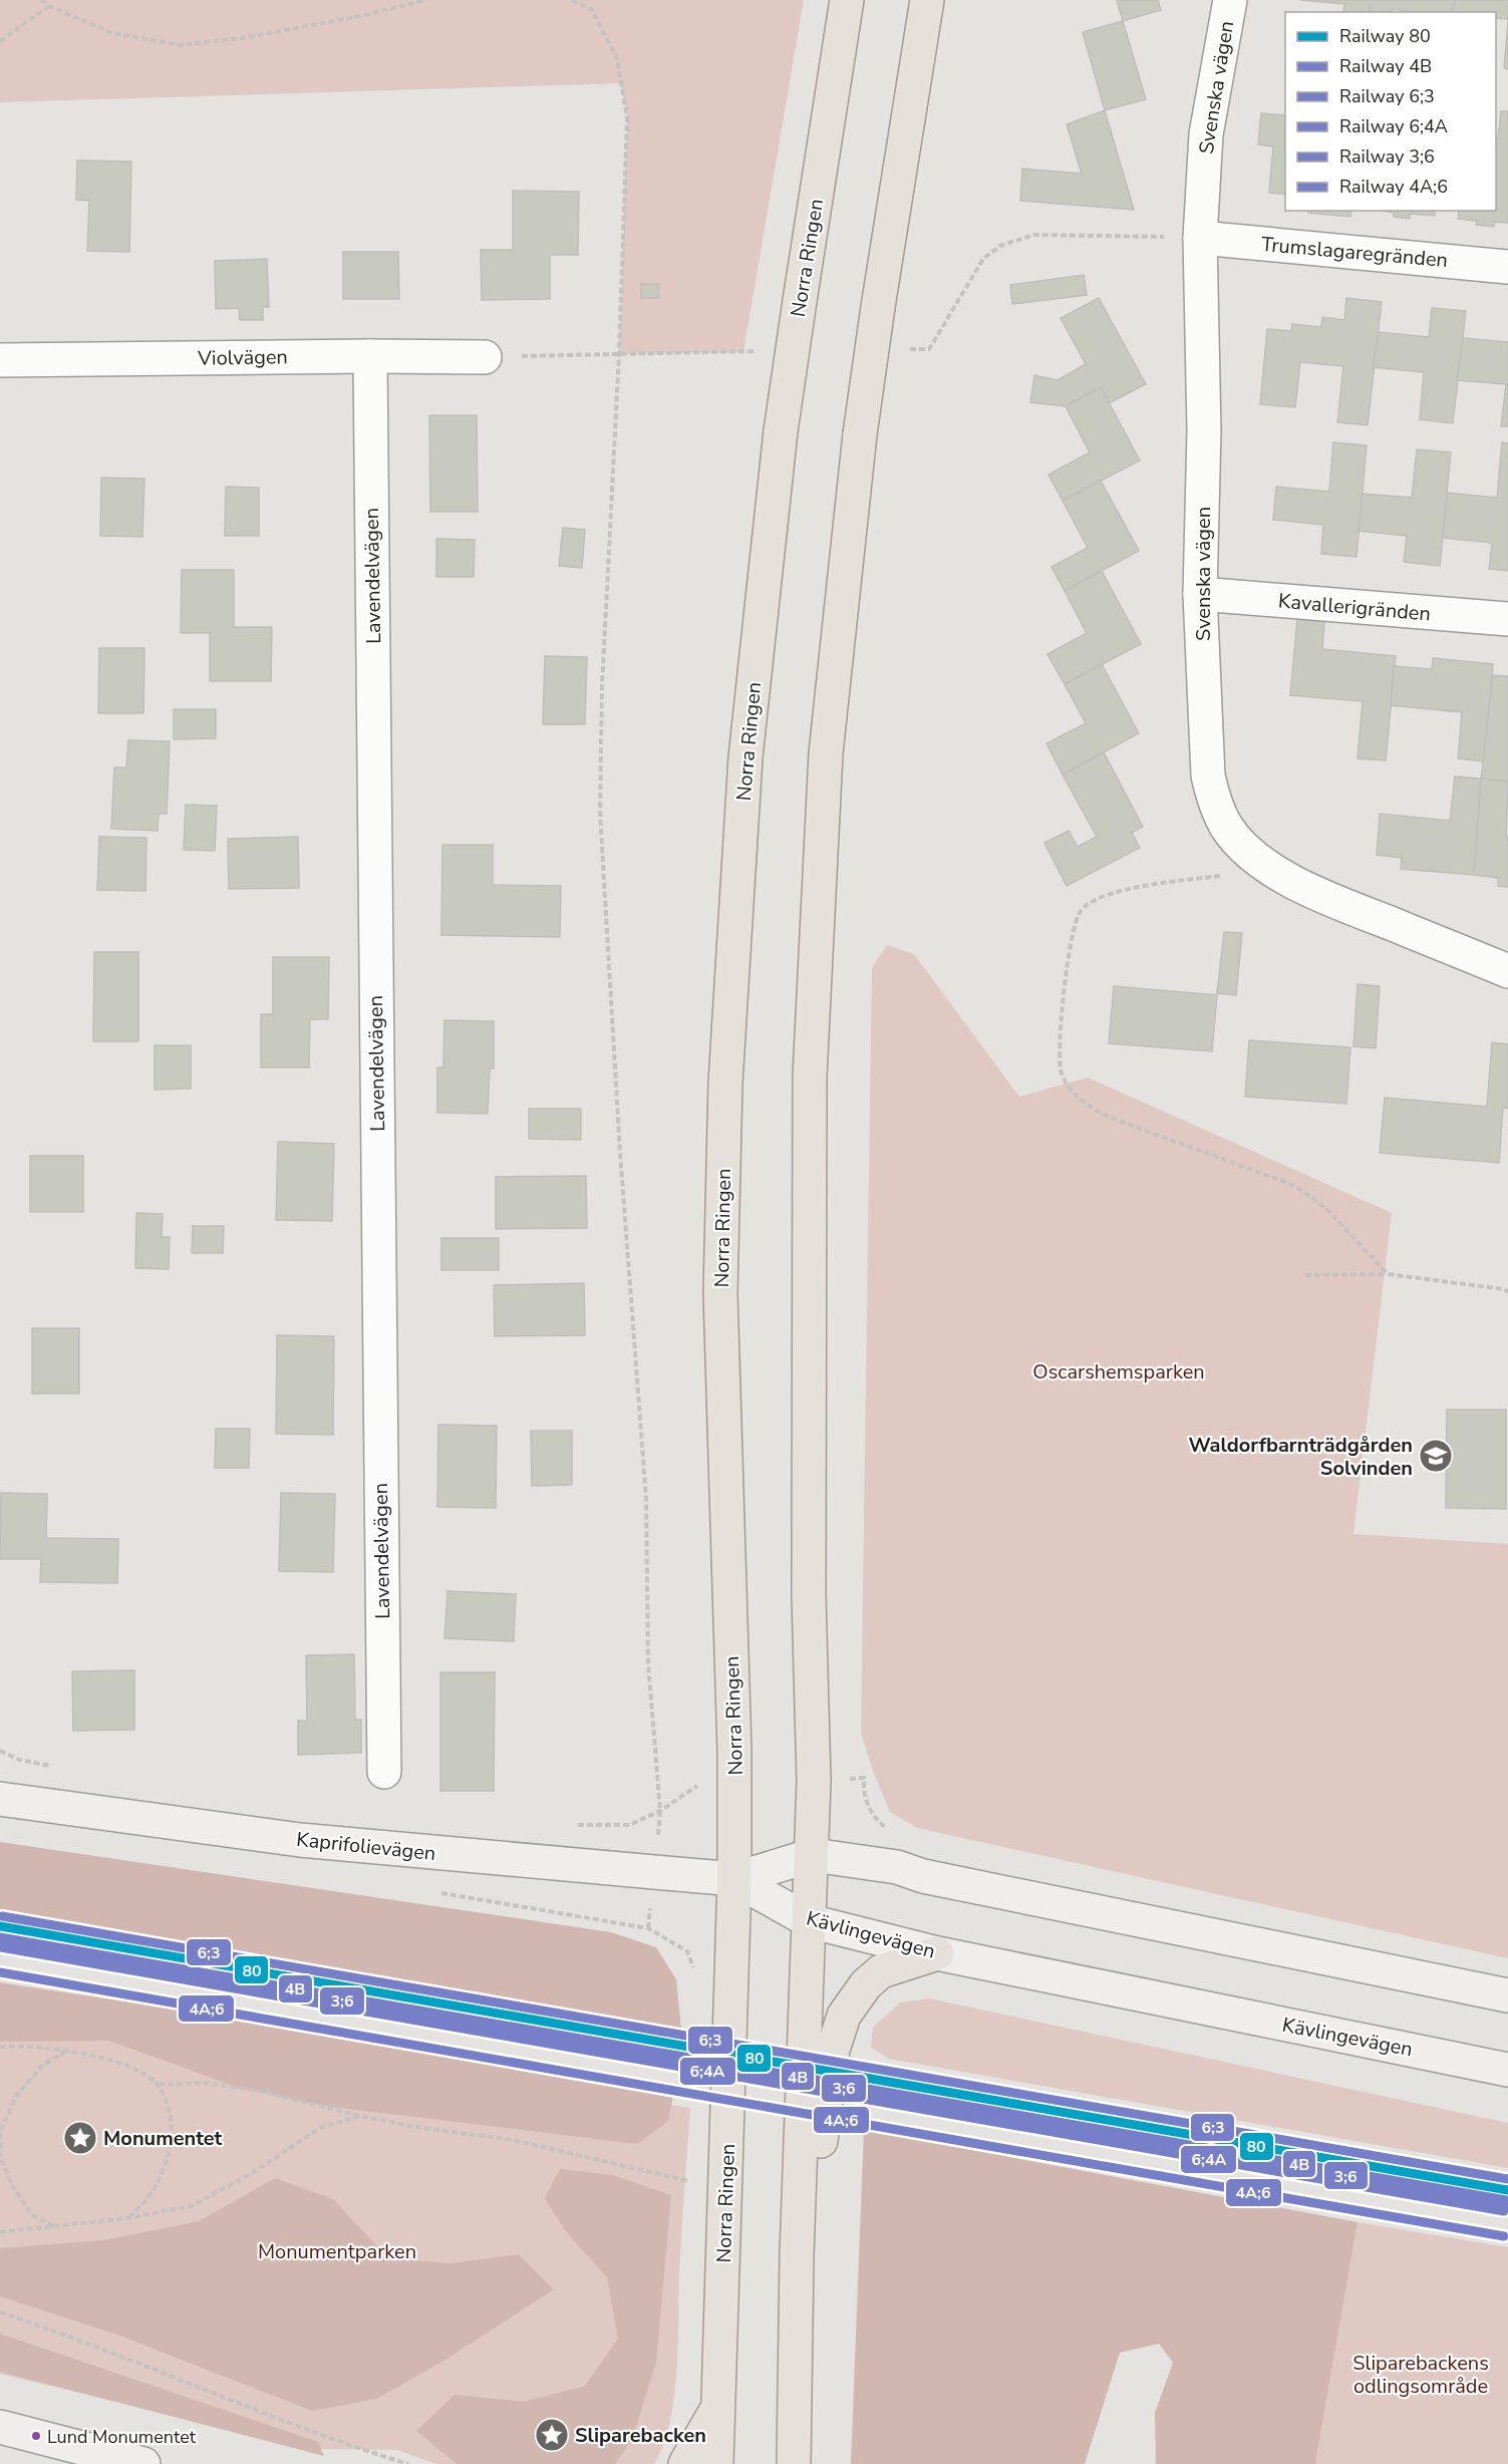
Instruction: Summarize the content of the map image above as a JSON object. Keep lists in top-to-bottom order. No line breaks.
{"streets":{"main road":["Norra Ringen","Kaprifolievägen","Kävlingevägen"],"street":["Svenska vägen","Trumslagaregränden","Violvägen","Lavendelvägen","Kavallerigränden"]},"crossings":[["Svenska vägen","Trumslagaregränden"],["Svenska vägen","Kavallerigränden"],["Norra Ringen","Kaprifolievägen"],["Norra Ringen","Kävlingevägen"],["Violvägen","Lavendelvägen"],["Kaprifolievägen","Kävlingevägen"]],"parks":["Oscarshemsparken","Monumentparken","Sliparebackens odlingsområde"],"places":{"school or university":["Waldorfbarnträdgården Solvinden"],"place":["Monumentet","Sliparebacken"],"other":["Lund Monumentet"]},"lines":["rail line 6;3","rail line 80","rail line 4B","rail line 3;6","rail line 6;4A","rail line 4A;6"],"legend":["Railway 80","Railway 4B","Railway 6;3","Railway 6;4A","Railway 3;6","Railway 4A;6"]}
